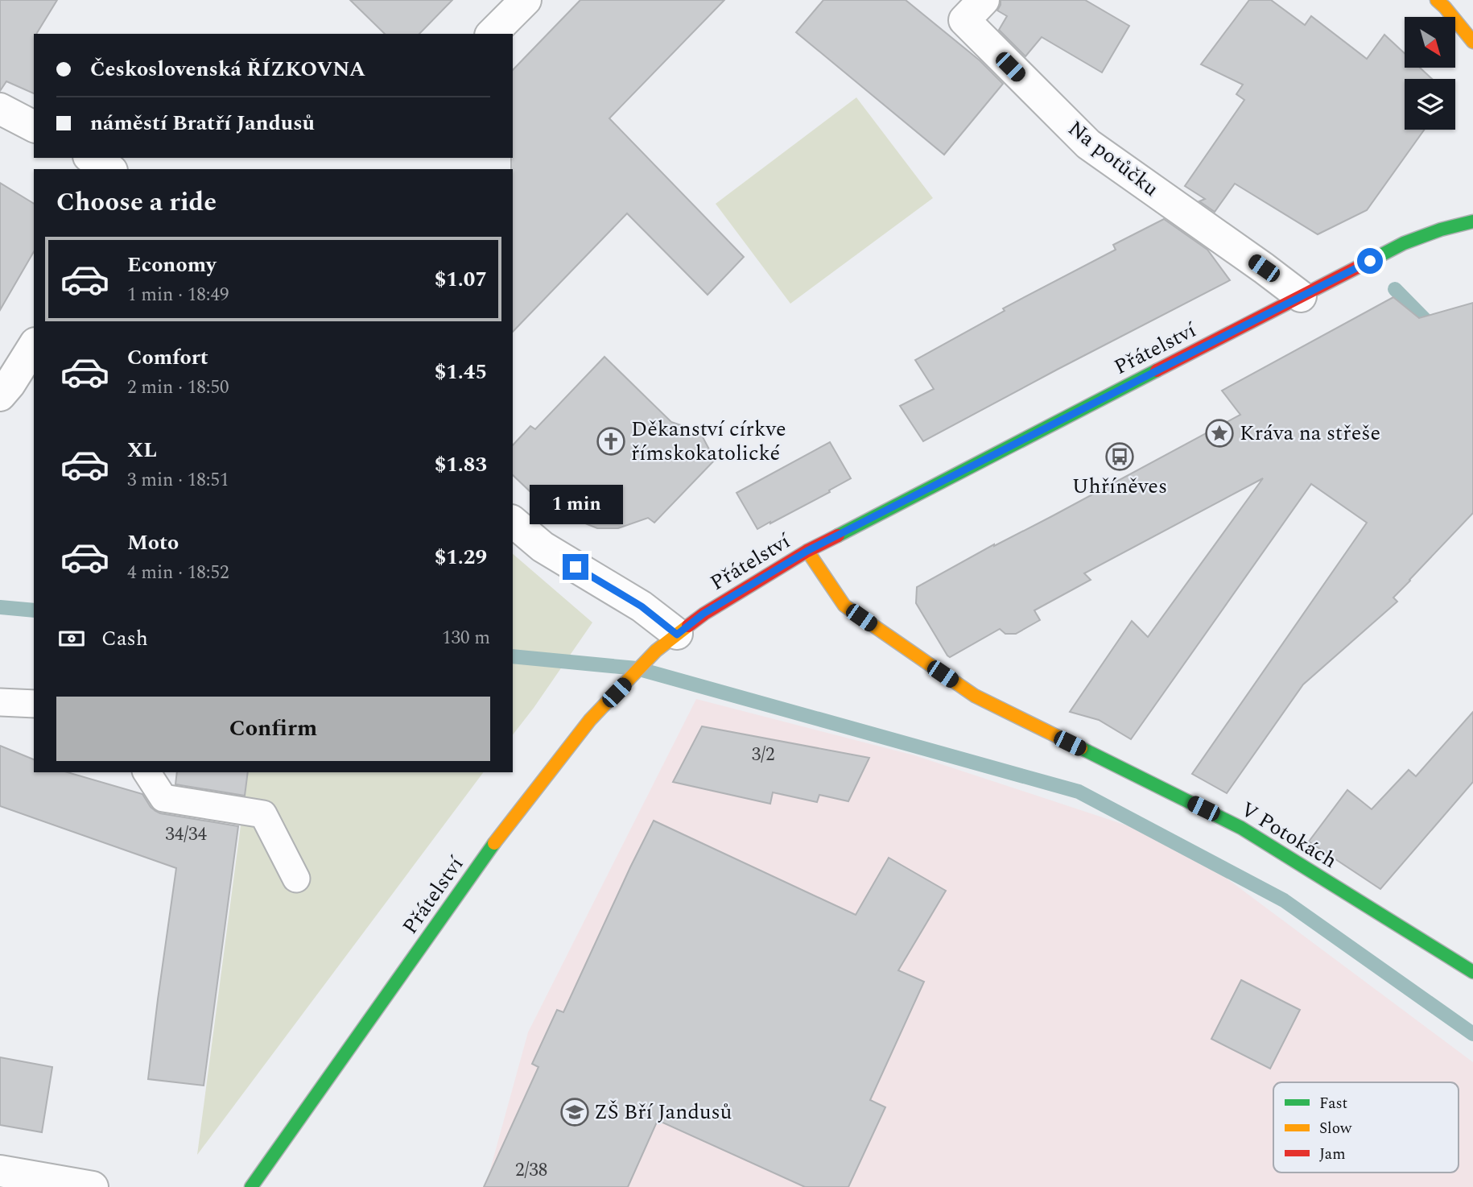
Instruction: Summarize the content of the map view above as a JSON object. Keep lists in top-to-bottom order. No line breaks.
{"streets":{"main road":["Přátelství","V Potokách"],"street":["Na potůčku"]},"crossings":[["Na potůčku","Přátelství"],["Přátelství","V Potokách"]],"places":{"place":["Kráva na střeše"],"church":["Děkanství církve římskokatolické"],"bus stop":["Uhříněves"],"school or university":["ZŠ Bří Jandusů"]},"house_numbers":["3/2","34/34","2/38"],"legend":["Fast","Slow","Jam"],"north":"bottom right","page":{"banner":["Československá ŘÍZKOVNA","náměstí Bratří Jandusů"],"heading":"Choose a ride","list":[{"name":"Economy","note":"1 min · 18:49","value":"$1.07"},{"name":"Comfort","note":"2 min · 18:50","value":"$1.45"},{"name":"XL","note":"3 min · 18:51","value":"$1.83"},{"name":"Moto","note":"4 min · 18:52","value":"$1.29"}],"bubble":"1 min","pay":["Cash","130 m"],"buttons":"Confirm"}}
